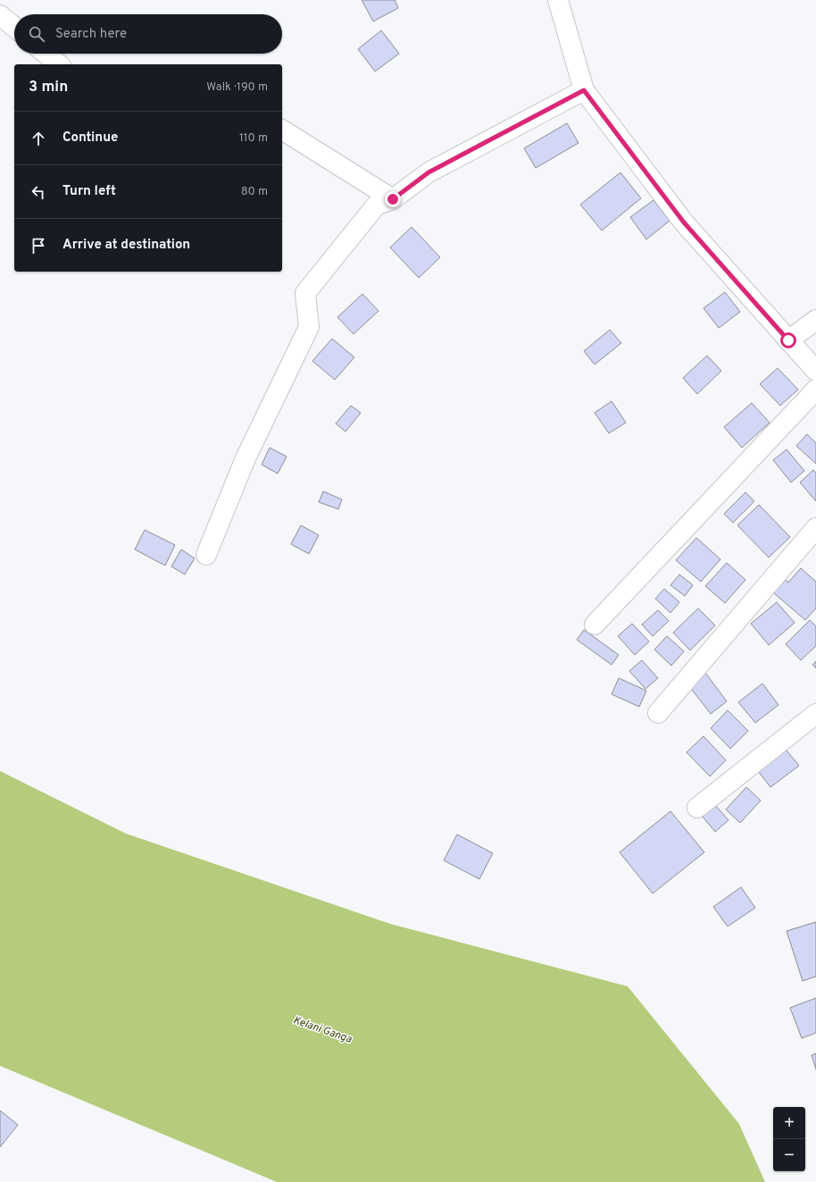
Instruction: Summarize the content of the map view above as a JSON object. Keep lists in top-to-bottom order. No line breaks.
{"water":["Kelani Ganga"],"page":{"search":"Search here","heading":["3 min","Walk · 190 m"],"list":[["Continue","110 m"],["Turn left","80 m"],"Arrive at destination"],"map_buttons":["+","−"]}}
